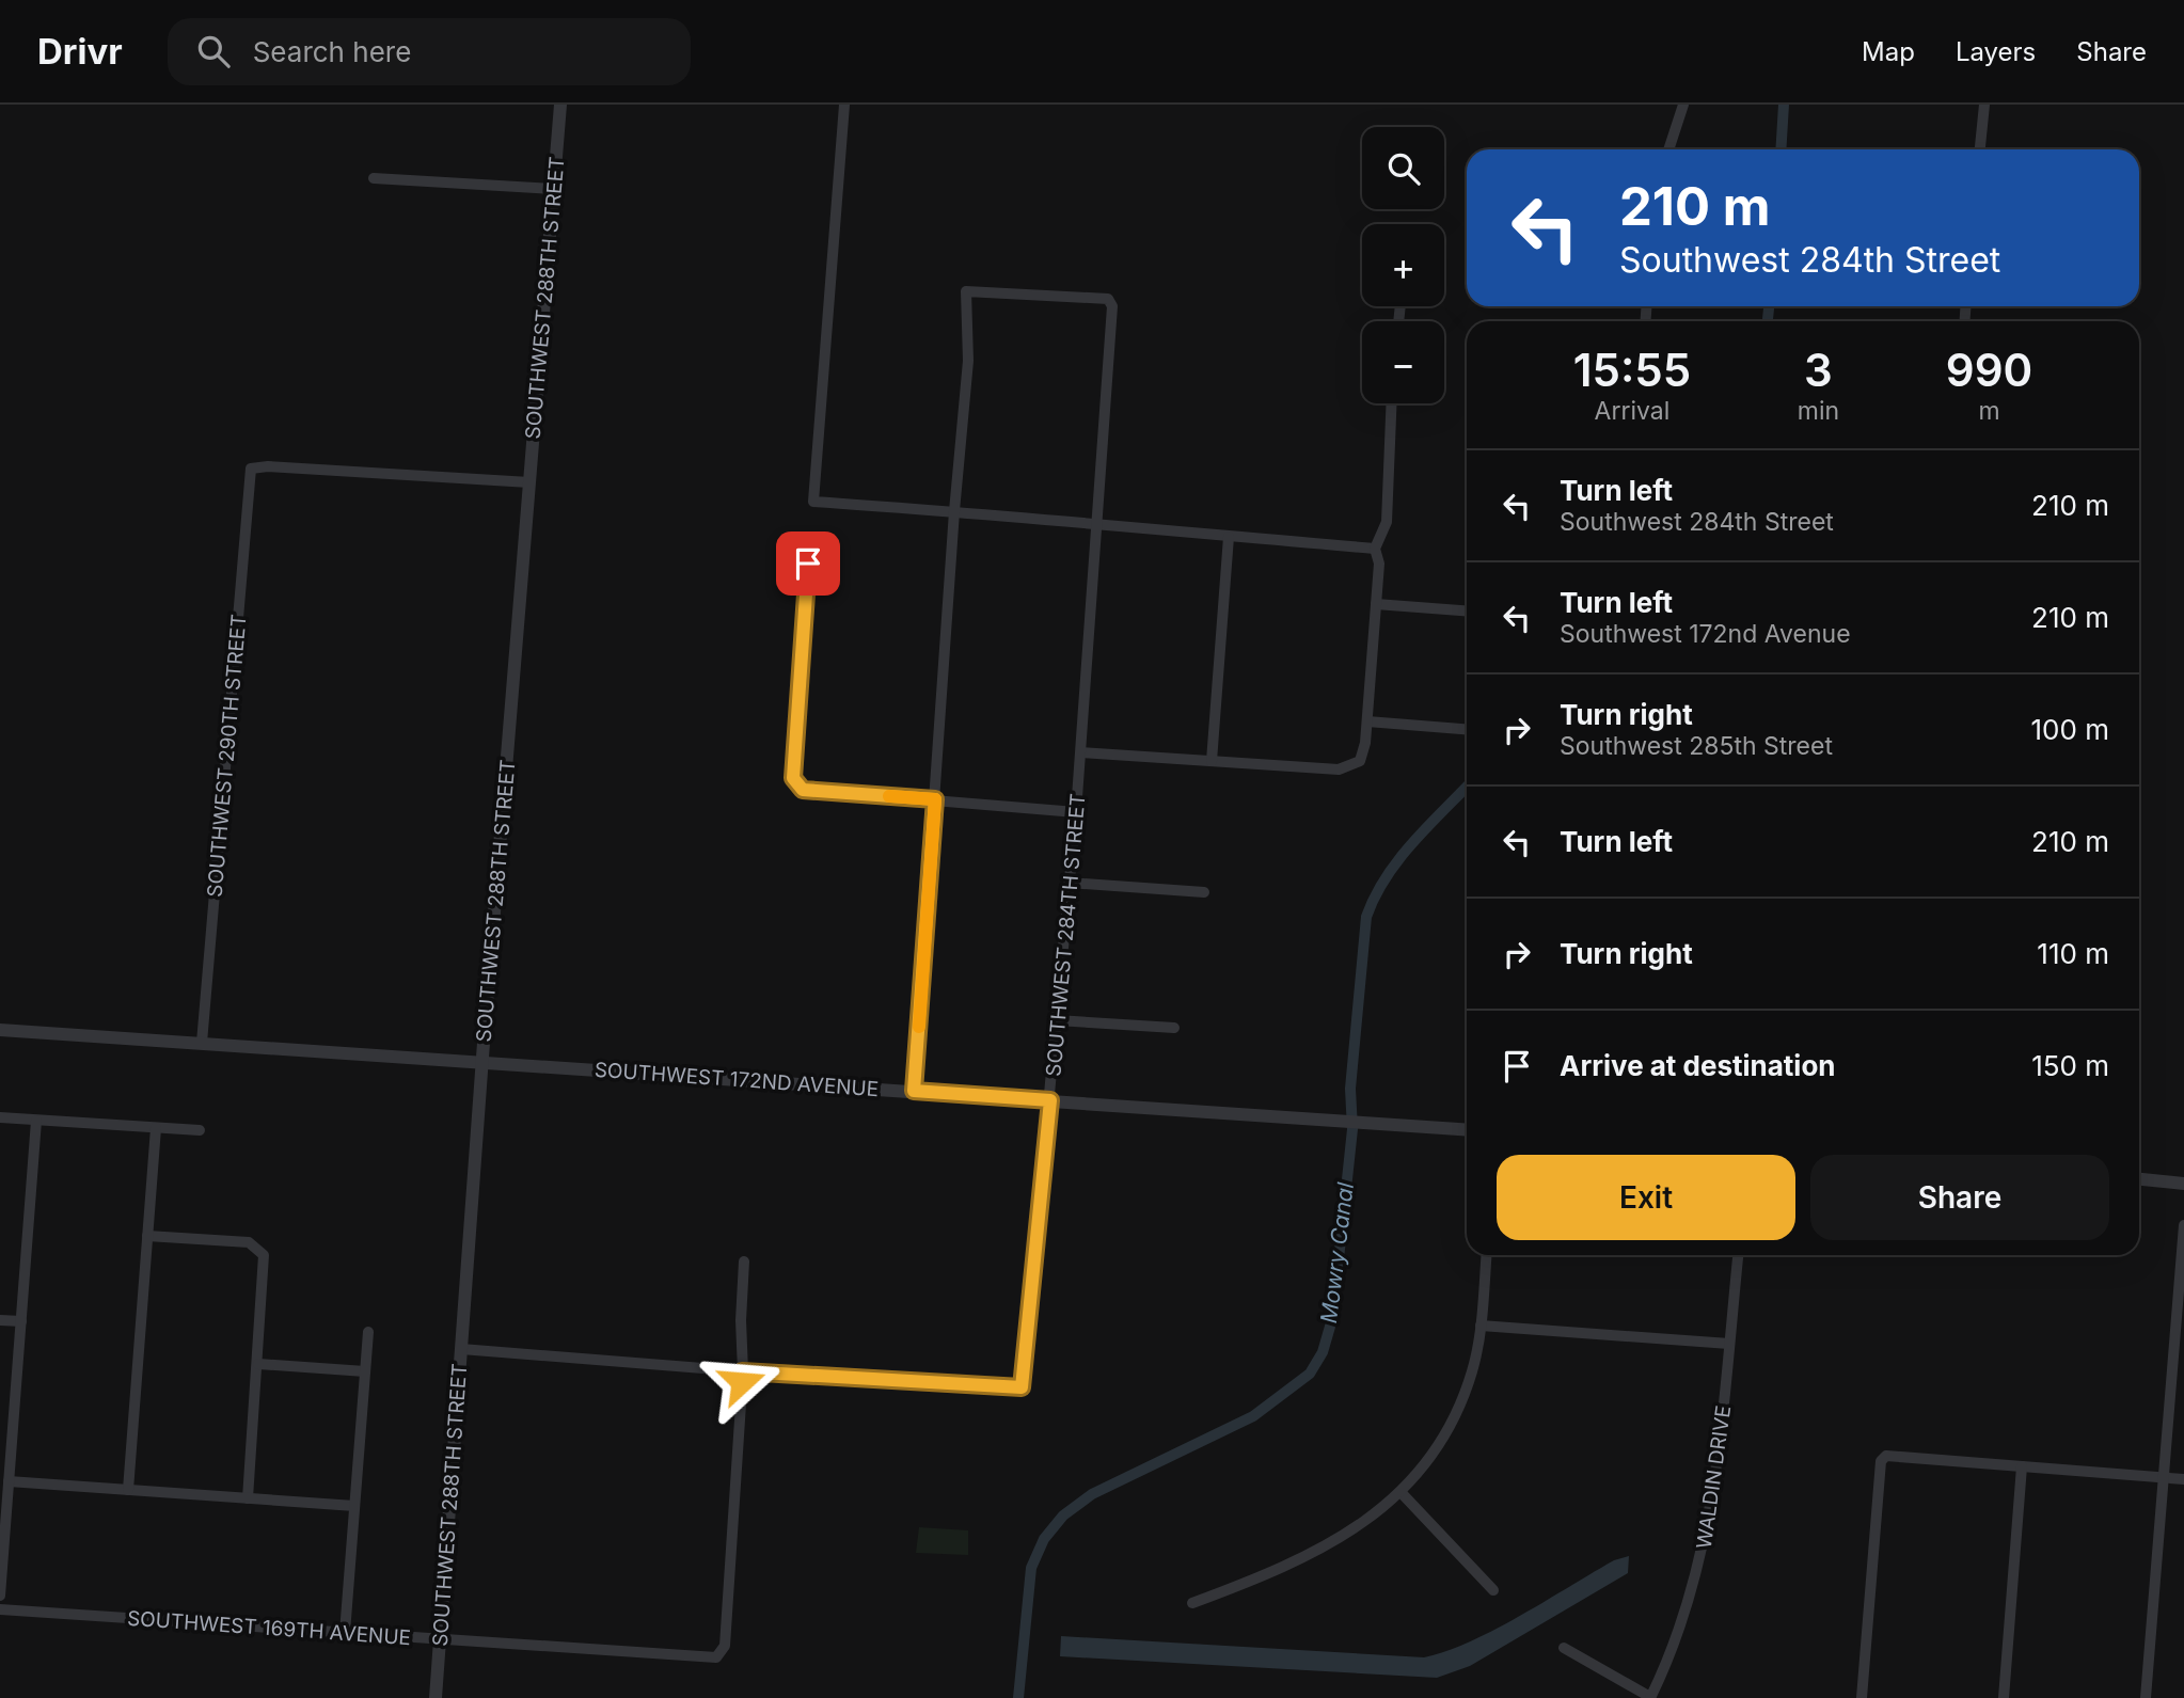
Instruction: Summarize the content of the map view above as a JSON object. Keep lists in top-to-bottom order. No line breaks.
{"streets":{"street":["SOUTHWEST 288TH STREET","SOUTHWEST 290TH STREET","SOUTHWEST 284TH STREET","SOUTHWEST 172ND AVENUE","WALDIN DRIVE","SOUTHWEST 169TH AVENUE"]},"crossings":[["SOUTHWEST 288TH STREET","SOUTHWEST 290TH STREET"],["SOUTHWEST 288TH STREET","SOUTHWEST 172ND AVENUE"],["SOUTHWEST 288TH STREET","SOUTHWEST 169TH AVENUE"],["SOUTHWEST 290TH STREET","SOUTHWEST 172ND AVENUE"],["SOUTHWEST 284TH STREET","SOUTHWEST 172ND AVENUE"],["SOUTHWEST 284TH STREET","SOUTHWEST 169TH AVENUE"]],"water":["Mowry Canal"],"page":{"header":"Drivr","search":"Search here","nav":["Map","Layers","Share"],"map_buttons":["+","−"],"turn":["210 m","Southwest 284th Street"],"eta":["15:55","Arrival","3","min","990","m"],"list":[{"name":"Turn left","note":"Southwest 284th Street","value":"210 m"},{"name":"Turn left","note":"Southwest 172nd Avenue","value":"210 m"},{"name":"Turn right","note":"Southwest 285th Street","value":"100 m"},{"name":"Turn left","value":"210 m"},{"name":"Turn right","value":"110 m"},{"name":"Arrive at destination","value":"150 m"}],"buttons":["Exit","Share"]}}
